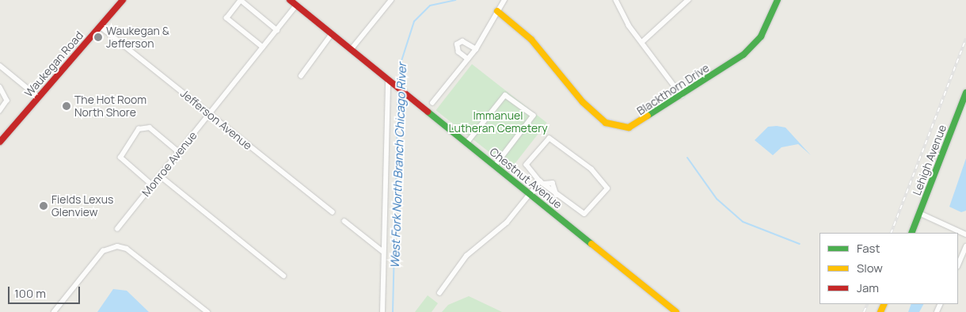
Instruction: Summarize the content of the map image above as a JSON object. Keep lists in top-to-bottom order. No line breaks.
{"streets":{"street":["Waukegan Road","Blackthorn Drive","Jefferson Avenue","Lehigh Avenue","Monroe Avenue","Chestnut Avenue"]},"crossings":[["Waukegan Road","Jefferson Avenue"],["Jefferson Avenue","Monroe Avenue"],["Monroe Avenue","Chestnut Avenue"]],"water":["West Fork North Branch Chicago River"],"parks":["Immanuel Lutheran Cemetery"],"places":["Waukegan & Jefferson","The Hot Room North Shore","Fields Lexus Glenview"],"legend":["Fast","Slow","Jam"],"scale_bar":"100 m"}
